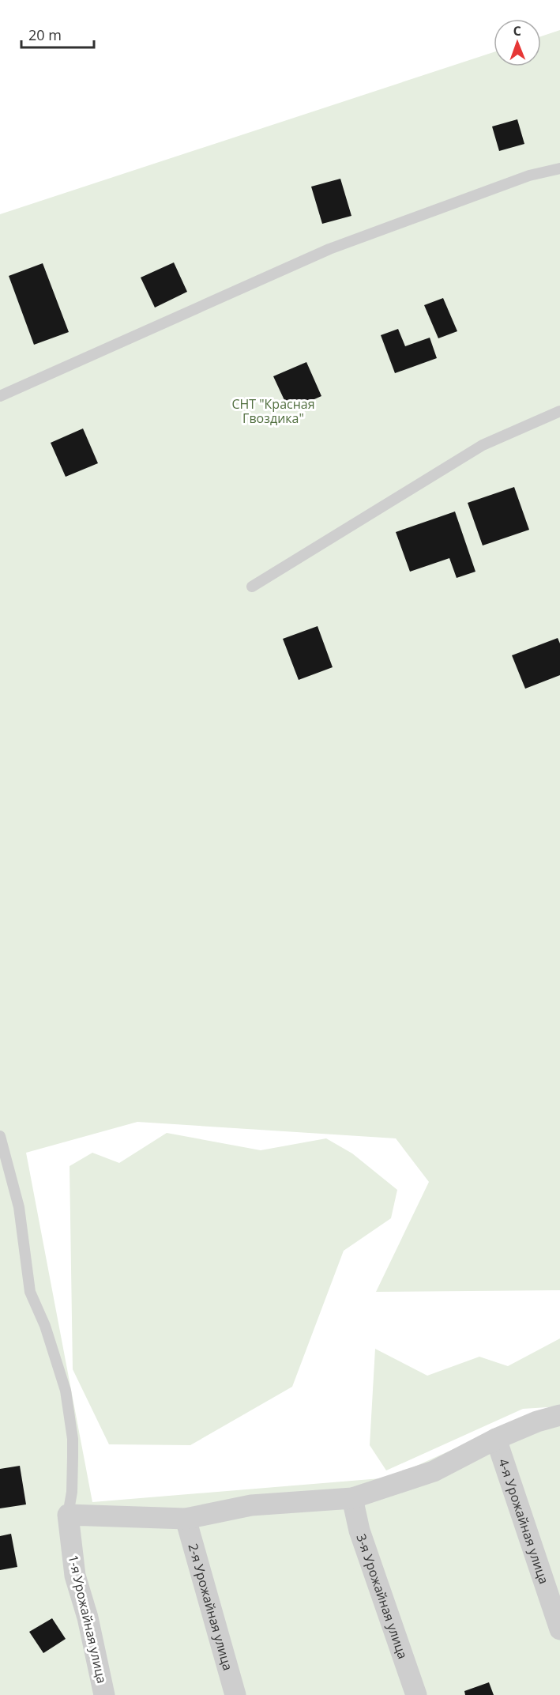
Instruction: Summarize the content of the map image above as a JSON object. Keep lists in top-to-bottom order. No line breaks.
{"streets":{"street":["4-я Урожайная улица","3-я Урожайная улица","2-я Урожайная улица","1-я Урожайная улица"]},"parks":["СНТ \"Красная Гвоздика\""],"scale_bar":"20 m","north":"top"}
